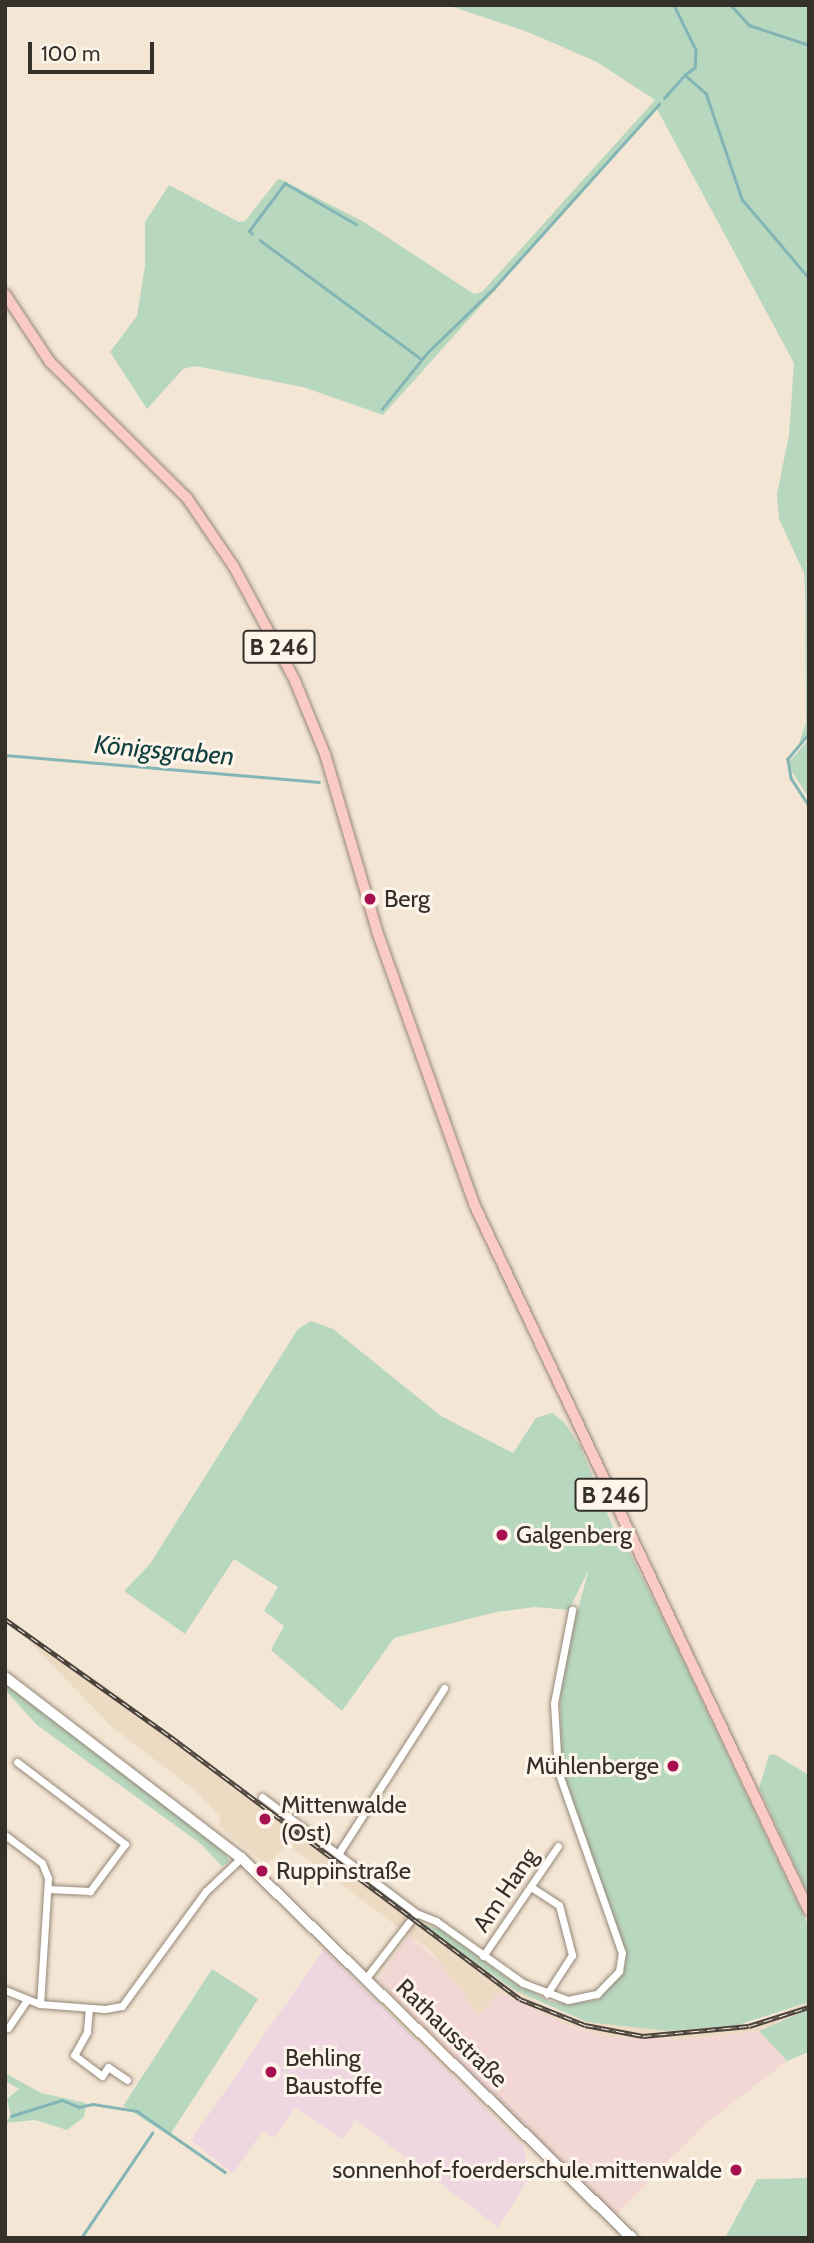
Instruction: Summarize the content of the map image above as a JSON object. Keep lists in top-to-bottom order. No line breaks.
{"streets":{"main road":["B 246","Rathausstraße"],"street":["Am Hang"]},"water":["Königsgraben"],"places":["Berg","Galgenberg","Mühlenberge","Mittenwalde (Ost)","Ruppinstraße","Behling Baustoffe","sonnenhof-foerderschule.mittenwalde"],"scale_bar":"100 m"}
